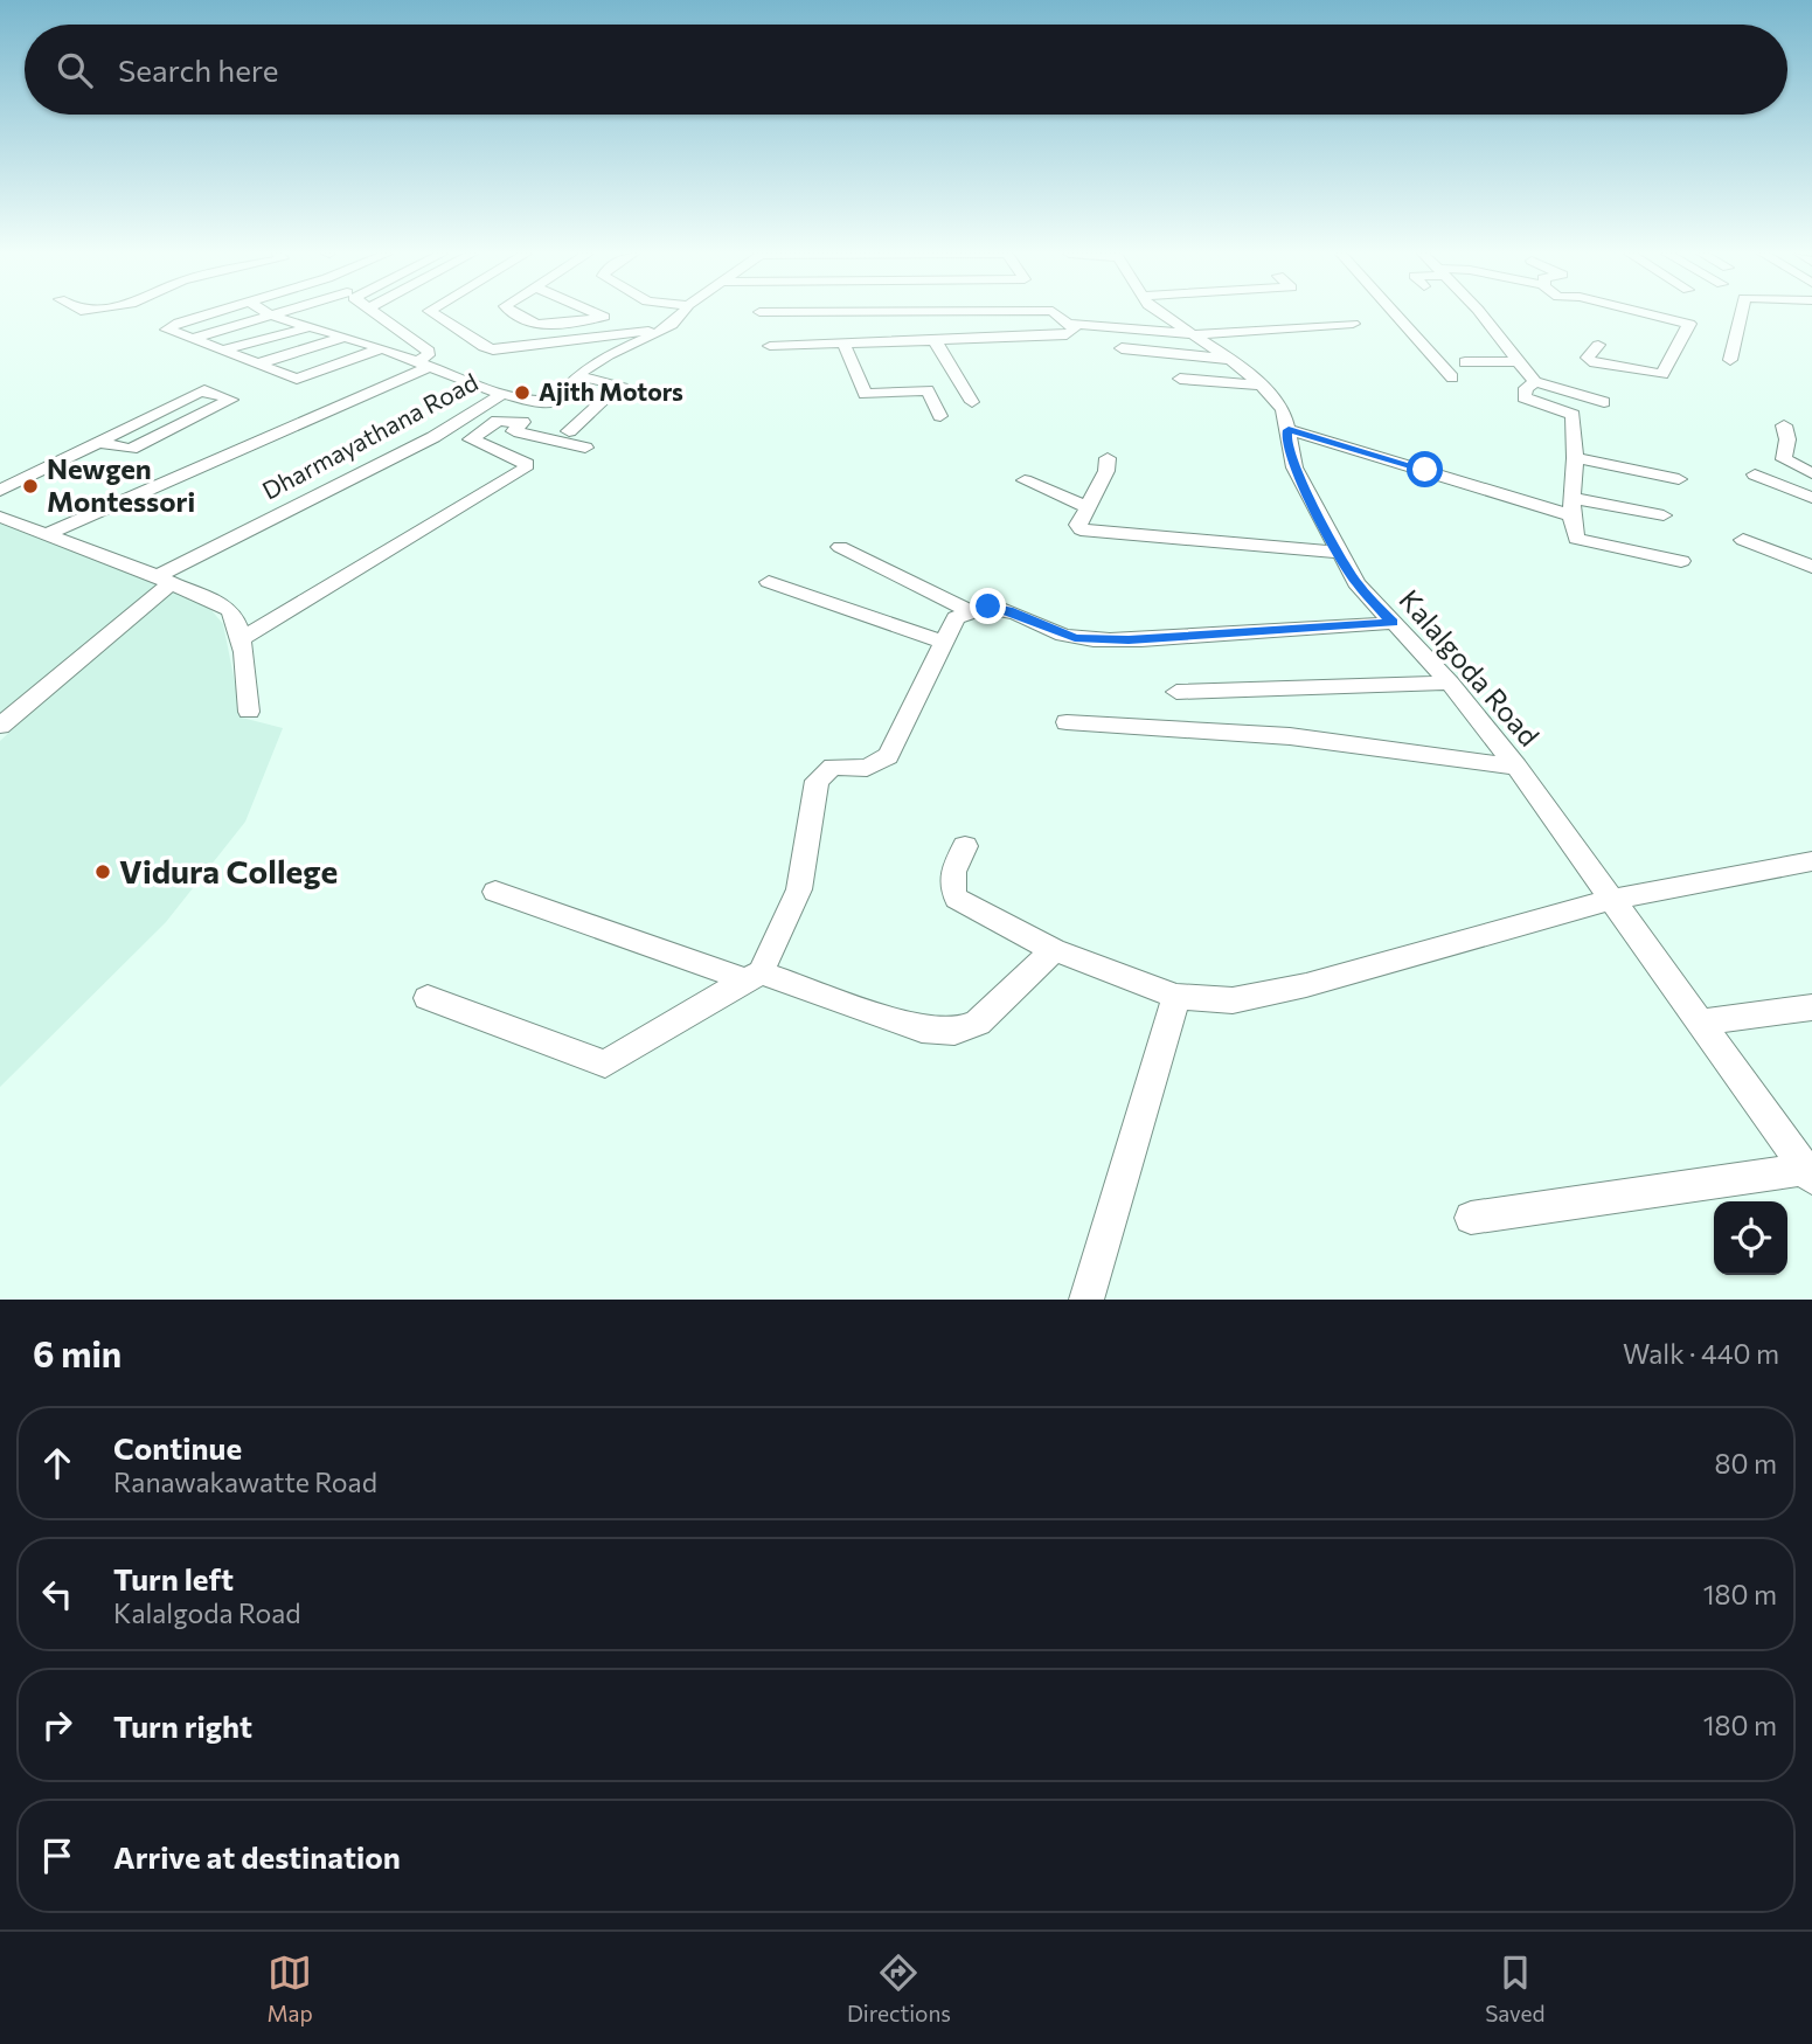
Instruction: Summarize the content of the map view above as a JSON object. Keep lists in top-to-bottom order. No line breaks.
{"streets":{"street":["Dharmayathana Road","Kalalgoda Road"]},"places":["Ajith Motors","Newgen Montessori","Vidura College"],"page":{"search":"Search here","heading":["6 min","Walk · 440 m"],"list":[["Continue","Ranawakawatte Road","80 m"],["Turn left","Kalalgoda Road","180 m"],["Turn right","180 m"],"Arrive at destination"],"nav":["Map","Directions","Saved"]}}
